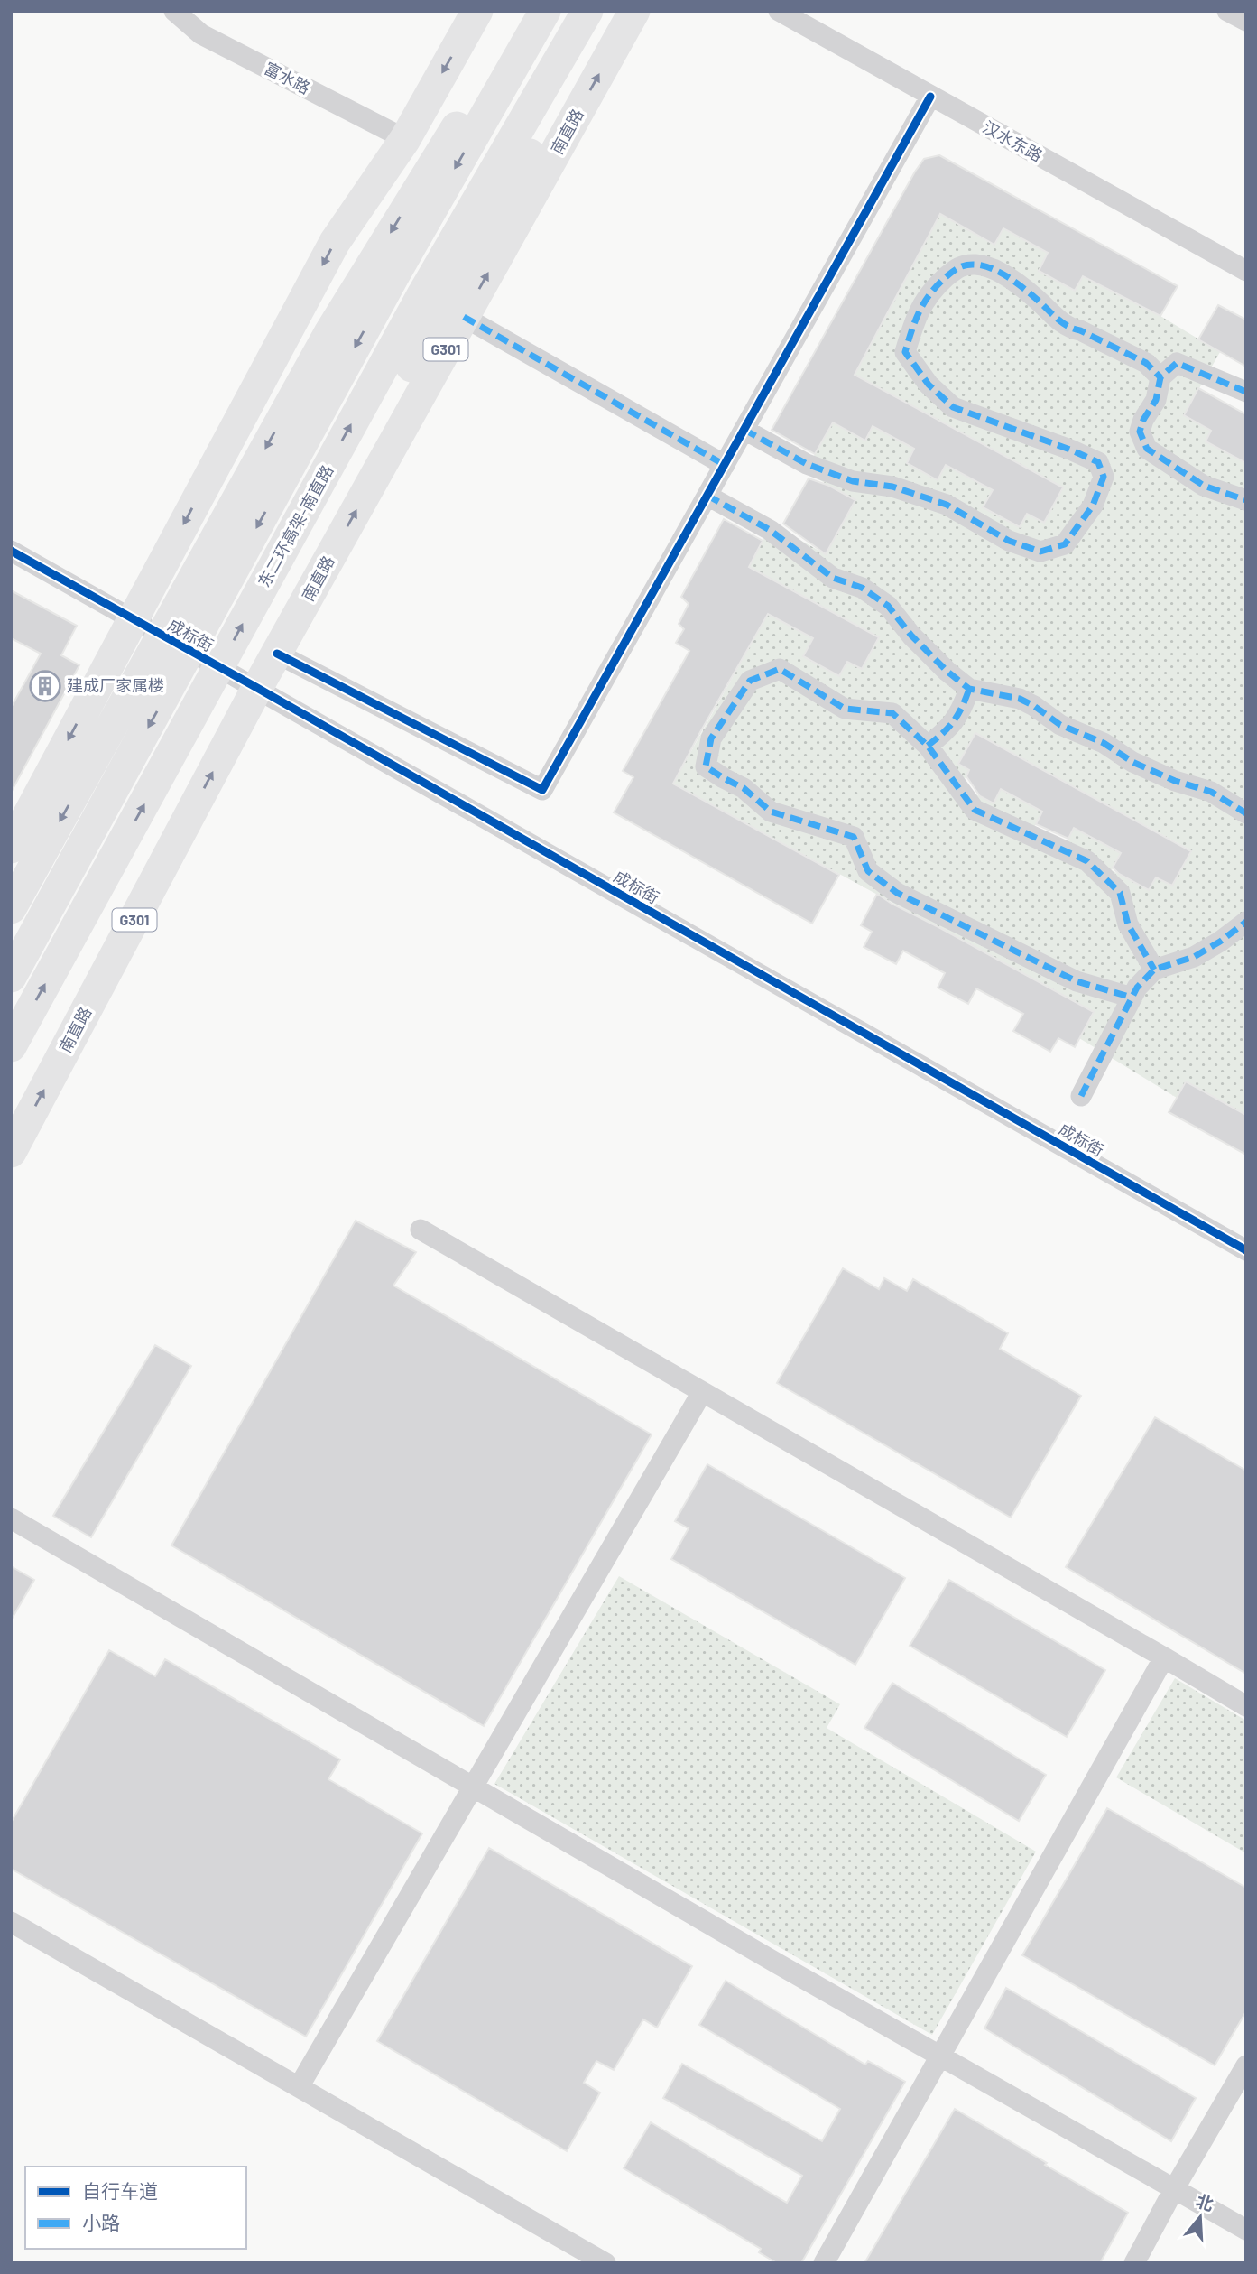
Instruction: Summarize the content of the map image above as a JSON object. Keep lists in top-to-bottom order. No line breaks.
{"streets":{"highway":["南直路","G301","东二环高架-南直路"],"street":["富水路","汉水东路","成标街"]},"crossings":[["南直路","成标街"]],"places":{"building":["建成厂家属楼"]},"legend":["自行车道","小路"],"north":"top"}
